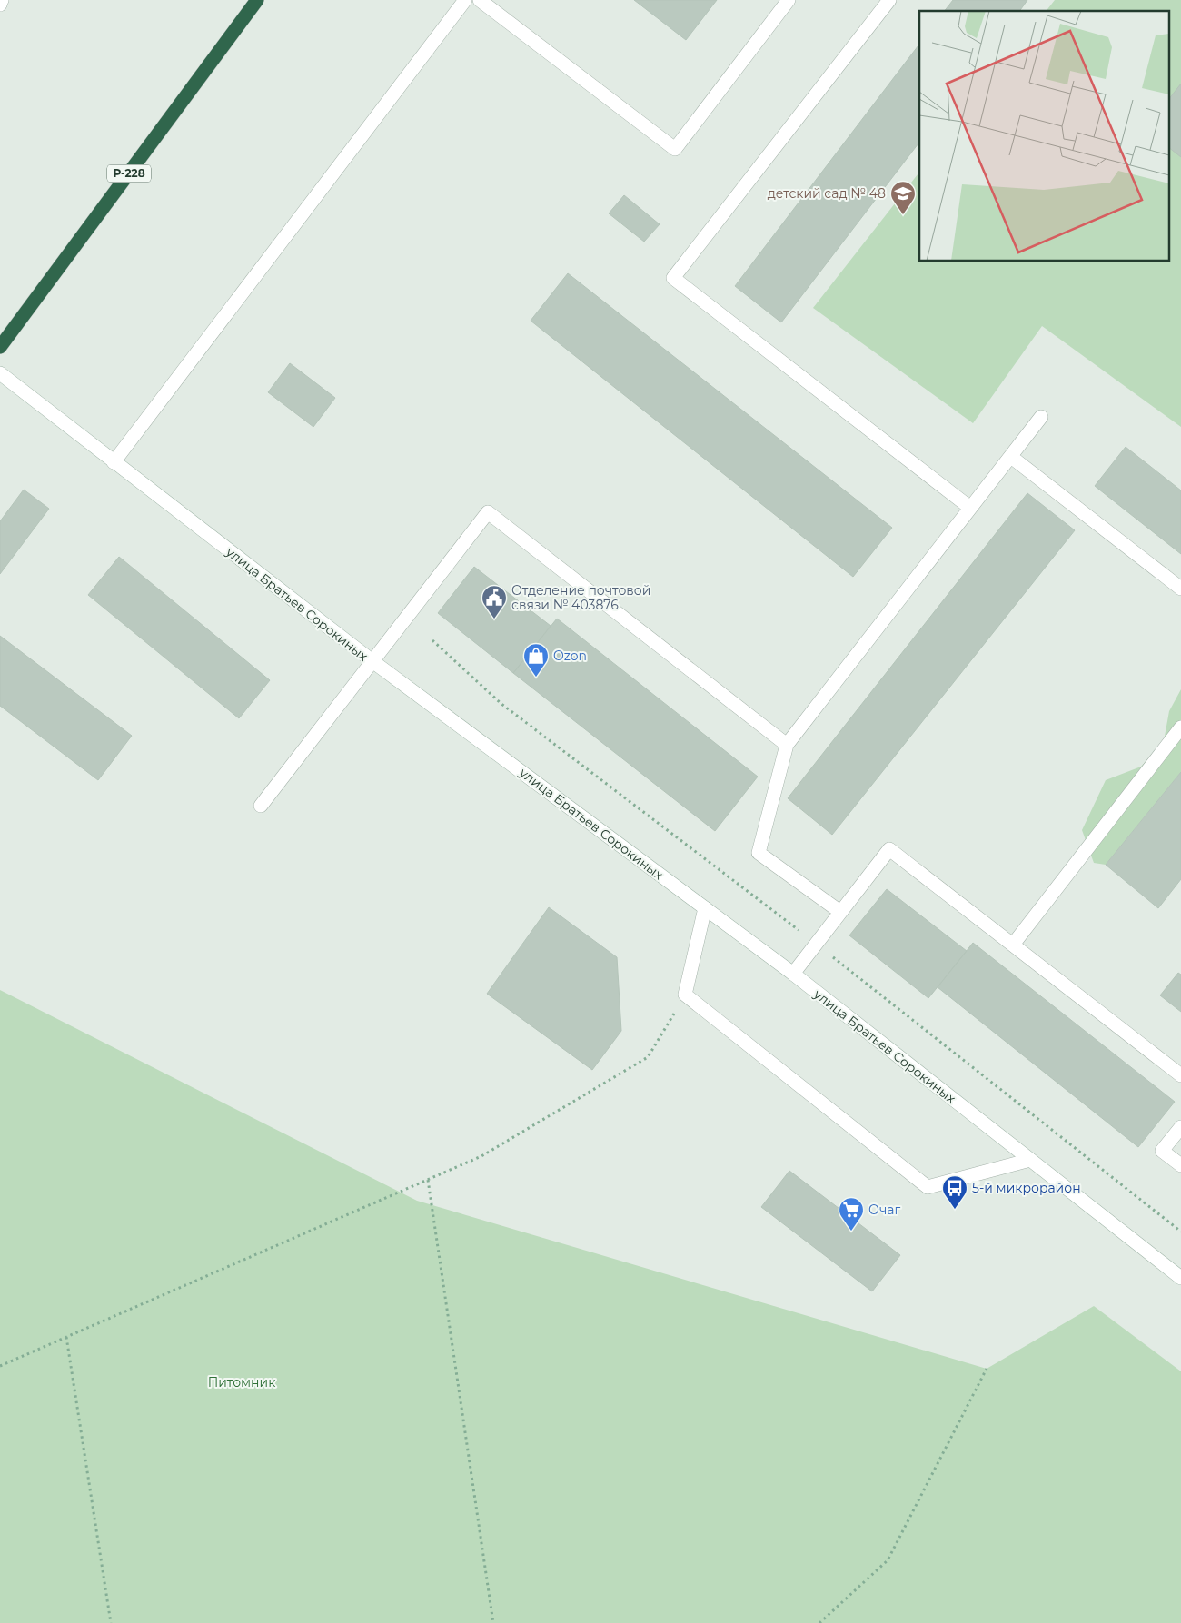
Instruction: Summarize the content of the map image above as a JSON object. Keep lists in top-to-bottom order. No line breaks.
{"streets":{"highway":["Р-228"],"street":["улица Братьев Сорокиных"]},"parks":["Питомник"],"places":{"school or university":["детский сад № 48"],"public building":["Отделение почтовой связи № 403876"],"shop":["Ozon"],"bus stop":["5-й микрорайон"],"supermarket":["Очаг"]}}
